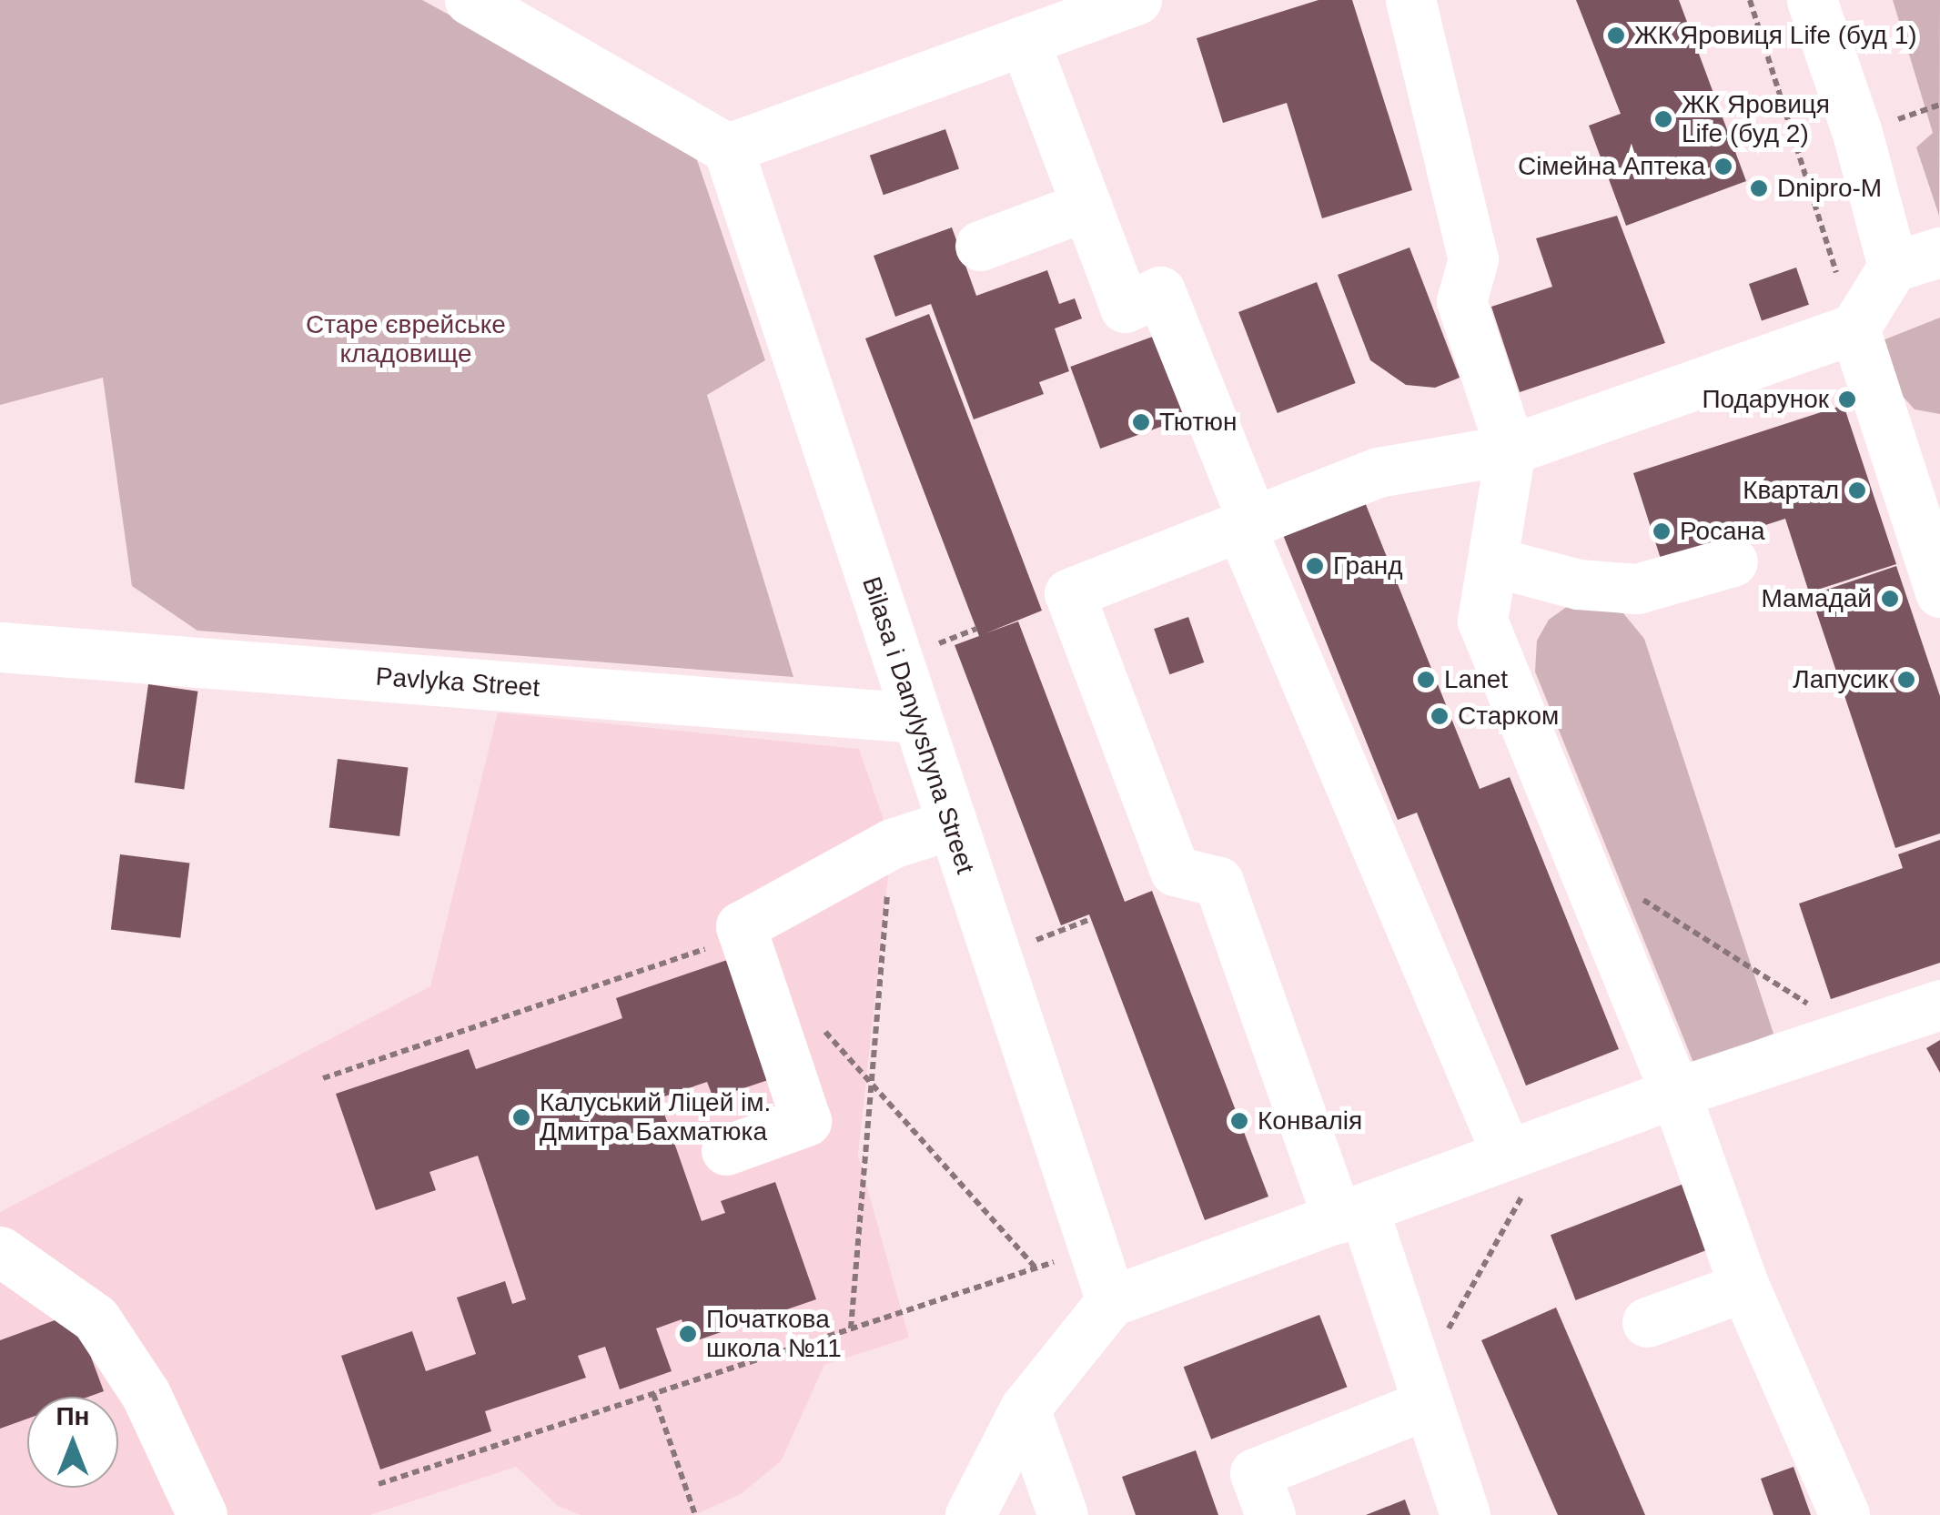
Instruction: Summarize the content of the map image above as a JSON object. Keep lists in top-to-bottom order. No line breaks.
{"streets":{"street":["Pavlyka Street","Bilasa i Danylyshyna Street"]},"crossings":[["Pavlyka Street","Bilasa i Danylyshyna Street"]],"parks":["Старе єврейське кладовище"],"places":["ЖК Яровиця Life (буд 1)","ЖК Яровиця Life (буд 2)","Сімейна Аптека","Dnipro-M","Подарунок","Тютюн","Квартал","Росана","Гранд","Мамадай","Lanet","Лапусик","Старком","Калуський Ліцей ім. Дмитра Бахматюка","Конвалія","Початкова школа №11"],"north":"top"}
